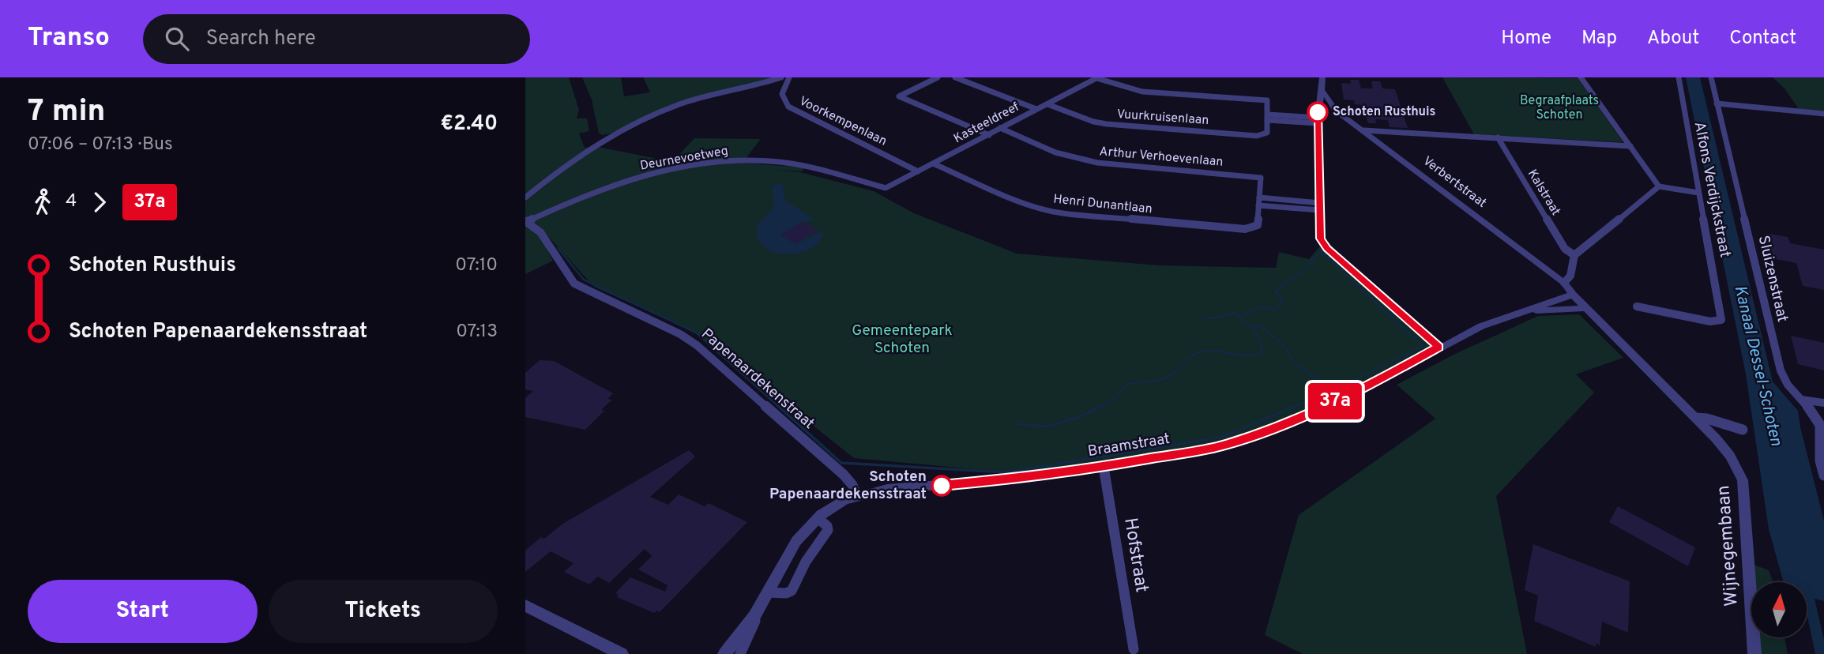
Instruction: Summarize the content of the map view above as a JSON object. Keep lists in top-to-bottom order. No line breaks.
{"streets":{"street":["Vuurkruisenlaan","Voorkempenlaan","Kasteeldreef","Arthur Verhoevenlaan","Deurnevoetweg","Verbertstraat","Alfons Verdijckstraat","Kalstraat","Henri Dunantlaan","Sluizenstraat","Papenaardekenstraat","Braamstraat","Wijnegembaan","Hofstraat"]},"crossings":[["Vuurkruisenlaan","Kasteeldreef"],["Voorkempenlaan","Kasteeldreef"],["Kasteeldreef","Arthur Verhoevenlaan"],["Kasteeldreef","Deurnevoetweg"],["Kasteeldreef","Henri Dunantlaan"],["Arthur Verhoevenlaan","Henri Dunantlaan"],["Deurnevoetweg","Papenaardekenstraat"],["Verbertstraat","Wijnegembaan"],["Papenaardekenstraat","Braamstraat"],["Braamstraat","Wijnegembaan"],["Braamstraat","Hofstraat"]],"water":["Kanaal Dessel-Schoten"],"parks":["Begraafplaats Schoten","Gemeentepark Schoten"],"places":["Schoten Rusthuis","Schoten Papenaardekensstraat"],"lines":["bus line 37a"],"north":"top","page":{"header":"Transo","search":"Search here","nav":["Home","Map","About","Contact"],"heading":["7 min","07:06 – 07:13 · Bus","€2.40"],"on_map":"37a","legs":["4","37a"],"list":[{"name":"Schoten Rusthuis","value":"07:10"},{"name":"Schoten Papenaardekensstraat","value":"07:13"}],"buttons":["Start","Tickets"]}}
